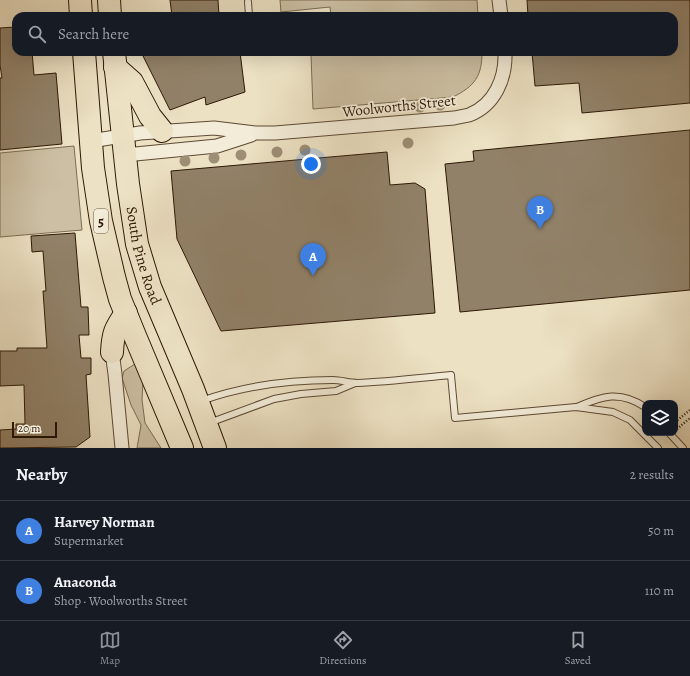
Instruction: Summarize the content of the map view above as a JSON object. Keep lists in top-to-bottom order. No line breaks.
{"streets":{"highway":["5","South Pine Road"],"street":["Woolworths Street"]},"crossings":[["Woolworths Street","5"],["Woolworths Street","South Pine Road"]],"scale_bar":"20 m","page":{"search":"Search here","pins":["B","A"],"scale":"20 m","heading":["Nearby","2 results"],"list":[{"mark":"A","name":"Harvey Norman","note":"Supermarket","value":"50 m"},{"mark":"B","name":"Anaconda","note":"Shop · Woolworths Street","value":"110 m"}],"nav":["Map","Directions","Saved"]}}
